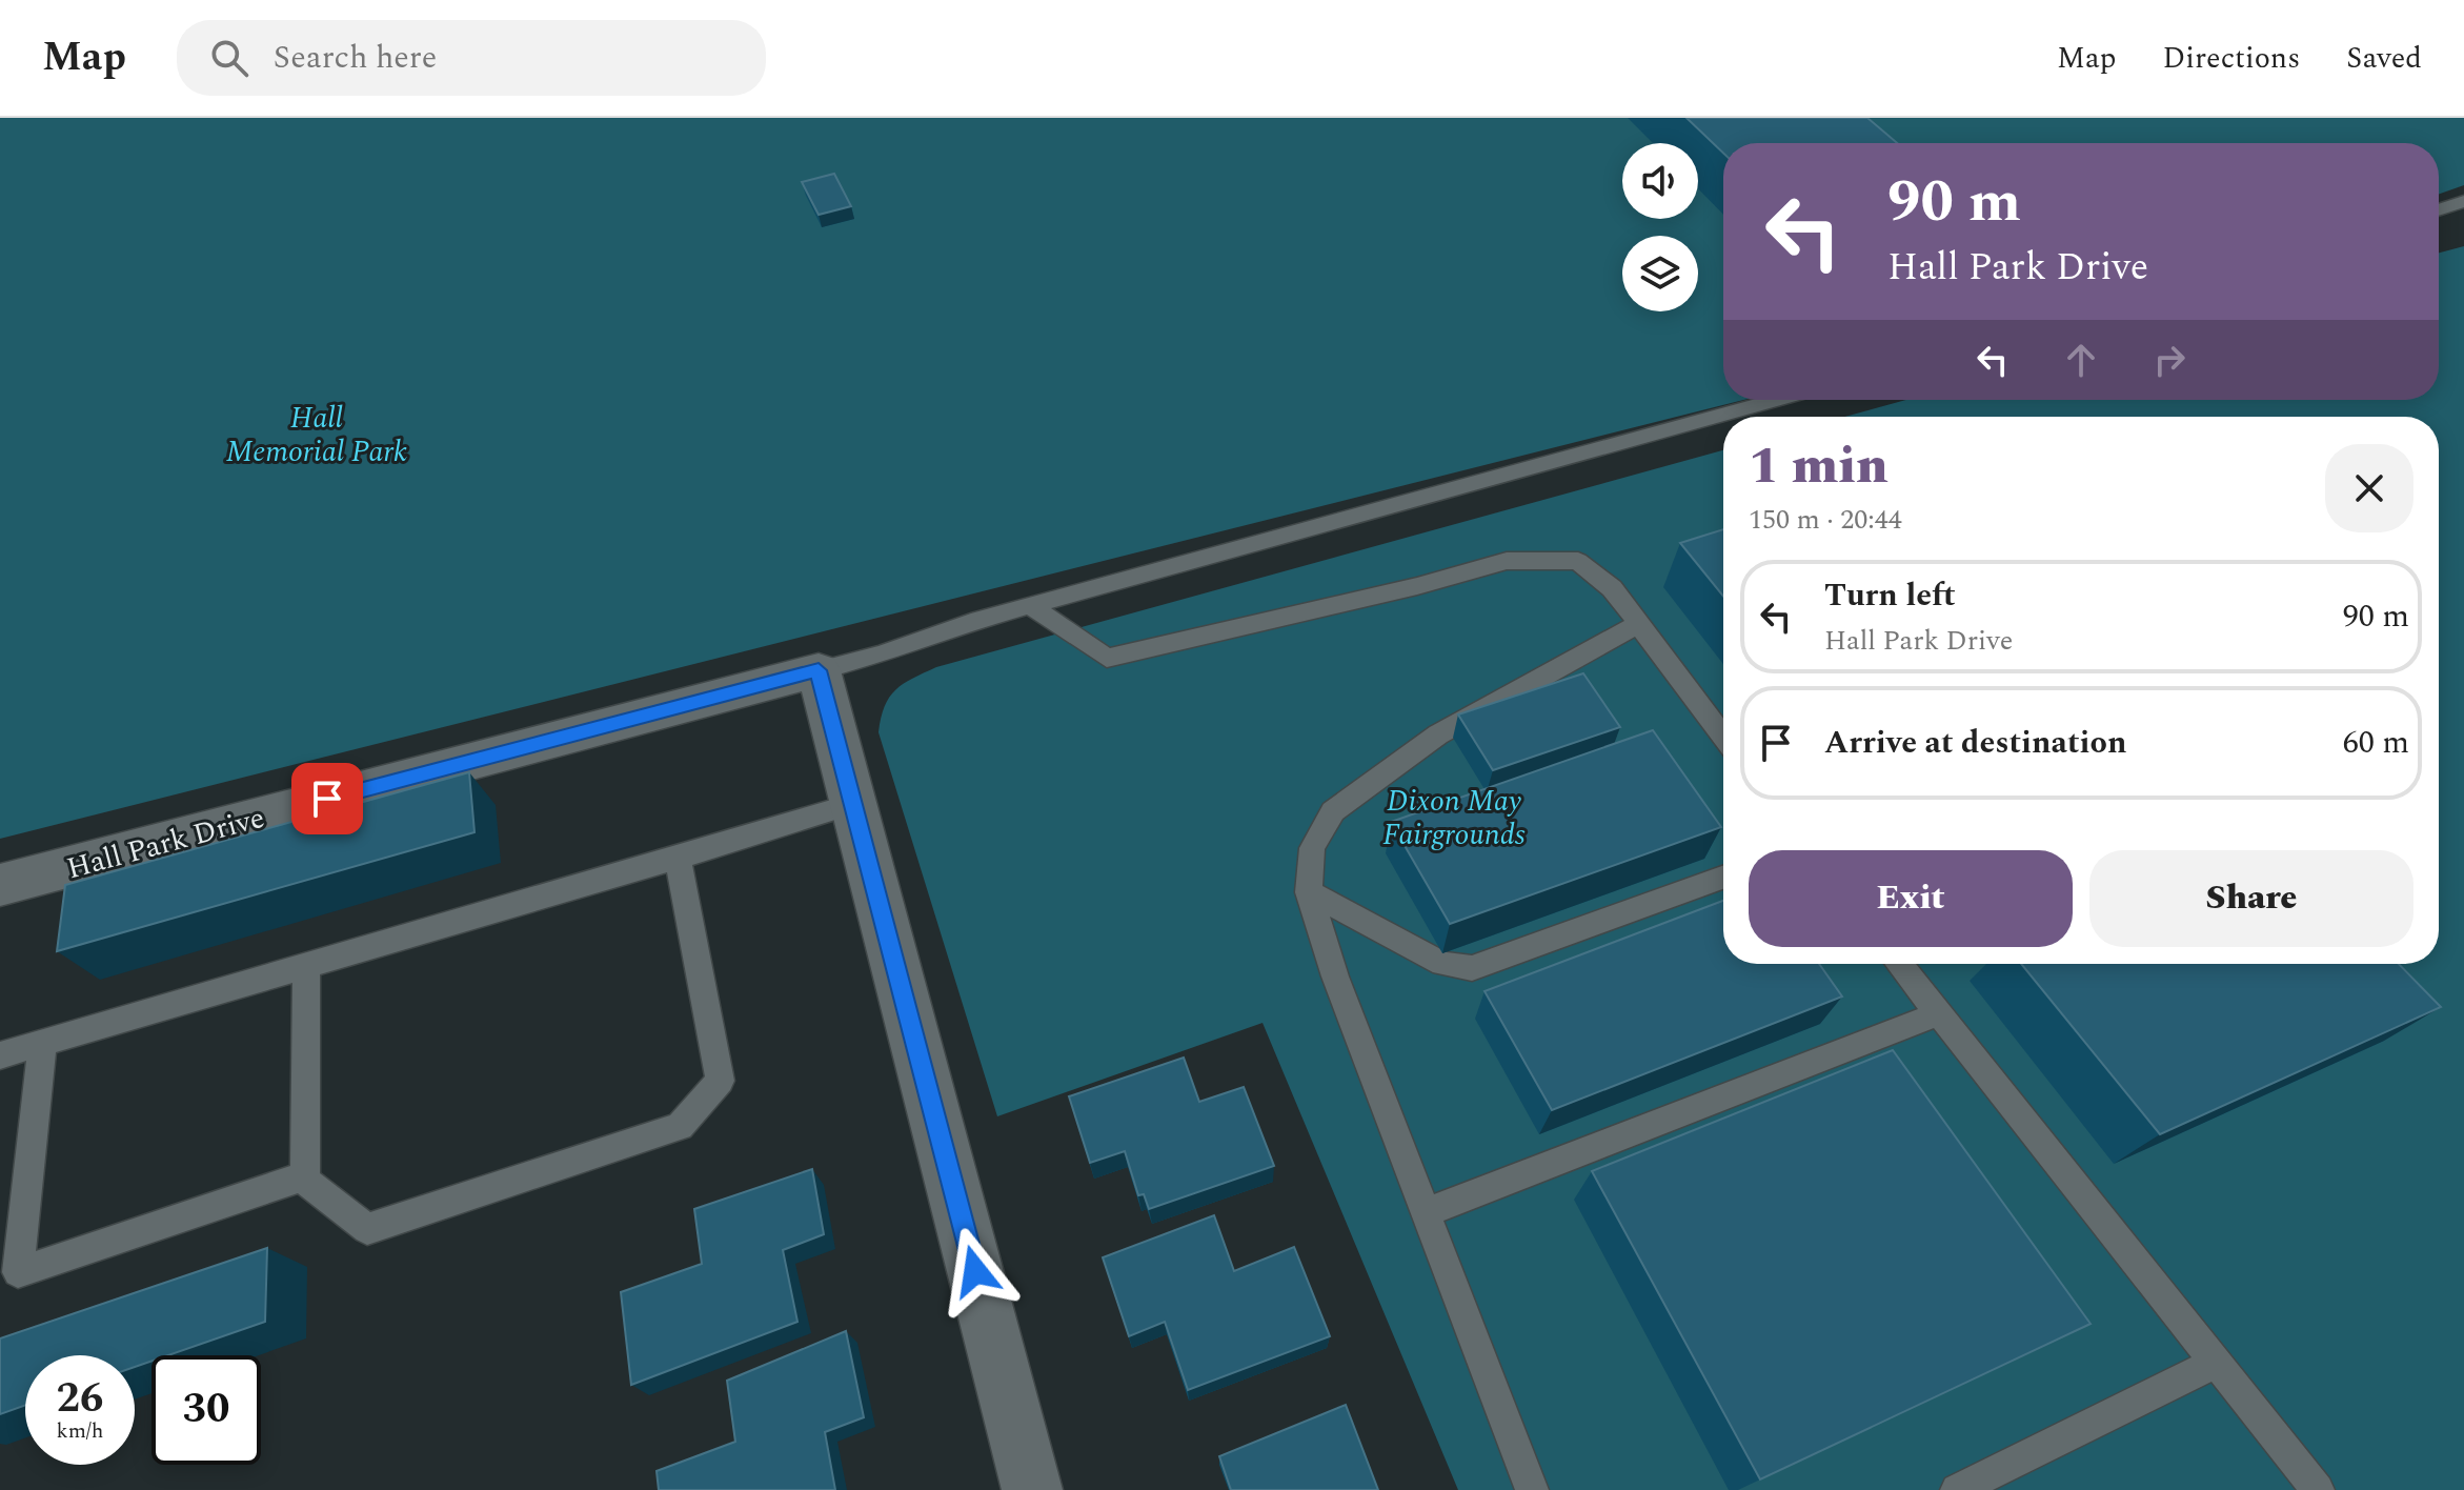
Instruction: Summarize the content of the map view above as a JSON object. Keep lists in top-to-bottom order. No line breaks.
{"streets":{"street":["Hall Park Drive"]},"parks":["Hall Memorial Park","Dixon May Fairgrounds"],"page":{"header":"Map","search":"Search here","nav":["Map","Directions","Saved"],"turn":["90 m","Hall Park Drive"],"heading":["1 min","150 m · 20:44"],"list":[{"name":"Turn left","note":"Hall Park Drive","value":"90 m"},{"name":"Arrive at destination","value":"60 m"}],"buttons":["Exit","Share"],"speed":"26 km/h","limit":"30"}}
